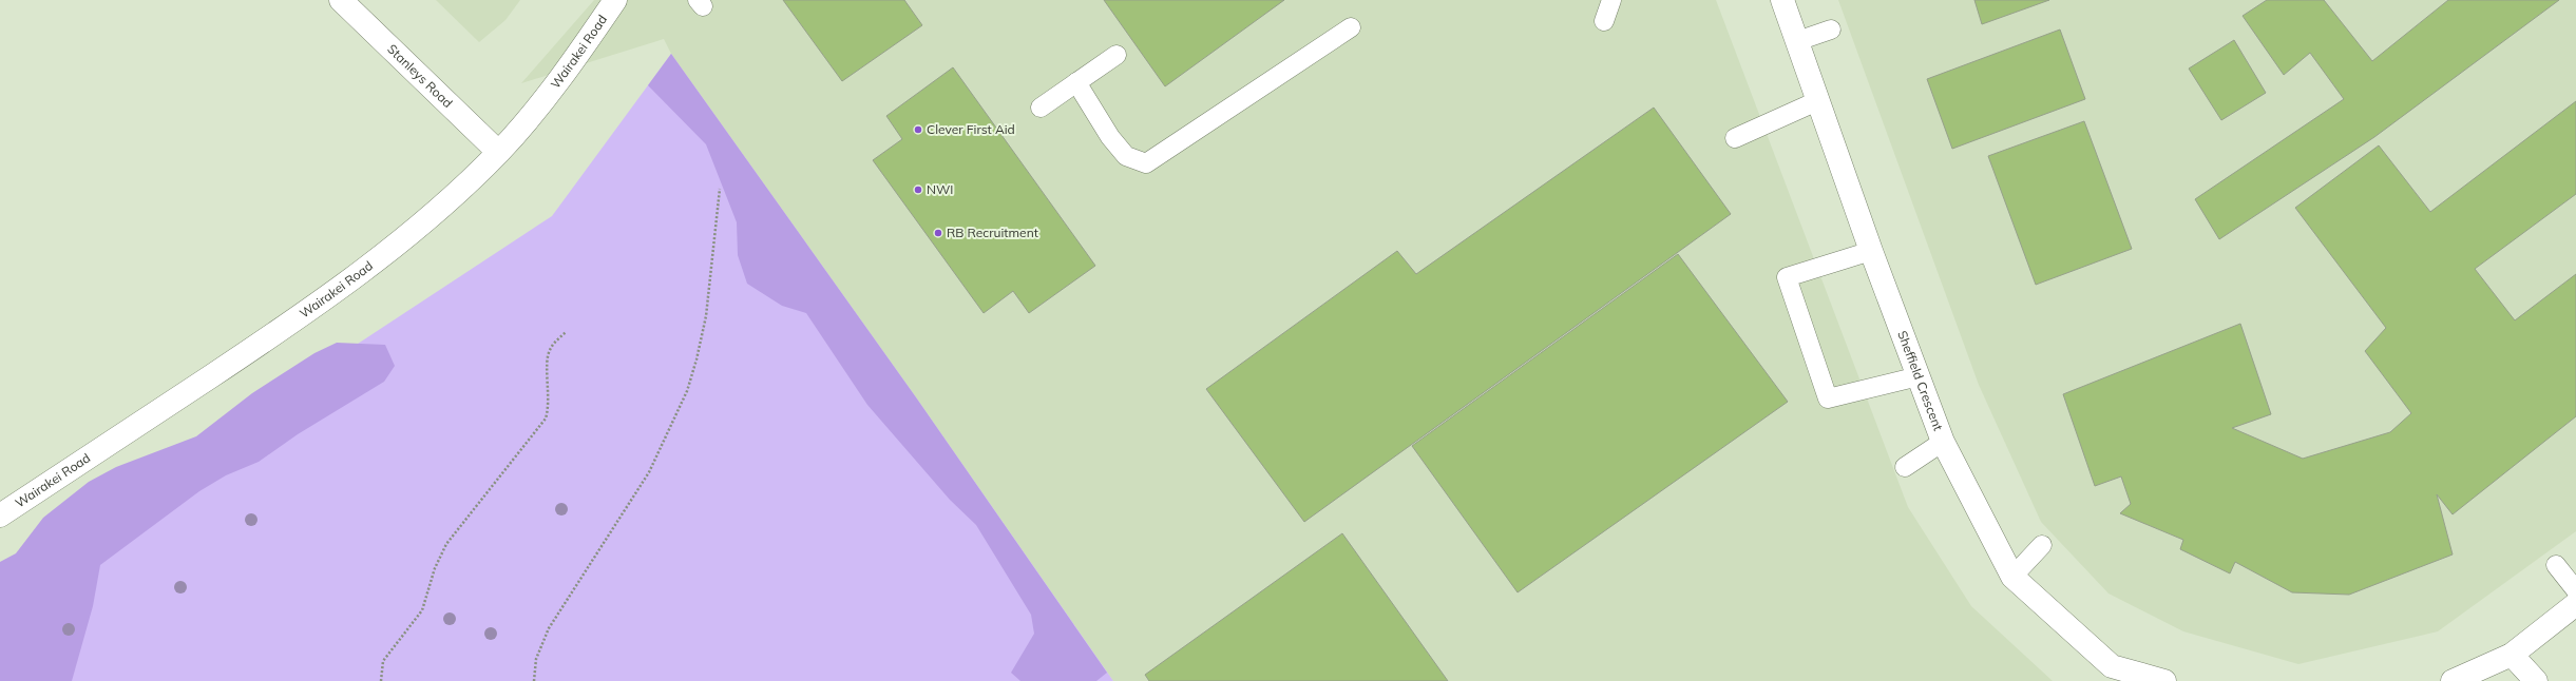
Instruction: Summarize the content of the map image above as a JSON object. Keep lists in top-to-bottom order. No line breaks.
{"streets":{"street":["Wairakei Road","Stanleys Road","Sheffield Crescent"]},"crossings":[["Wairakei Road","Stanleys Road"]],"places":["Clever First Aid","NWI","RB Recruitment"]}
